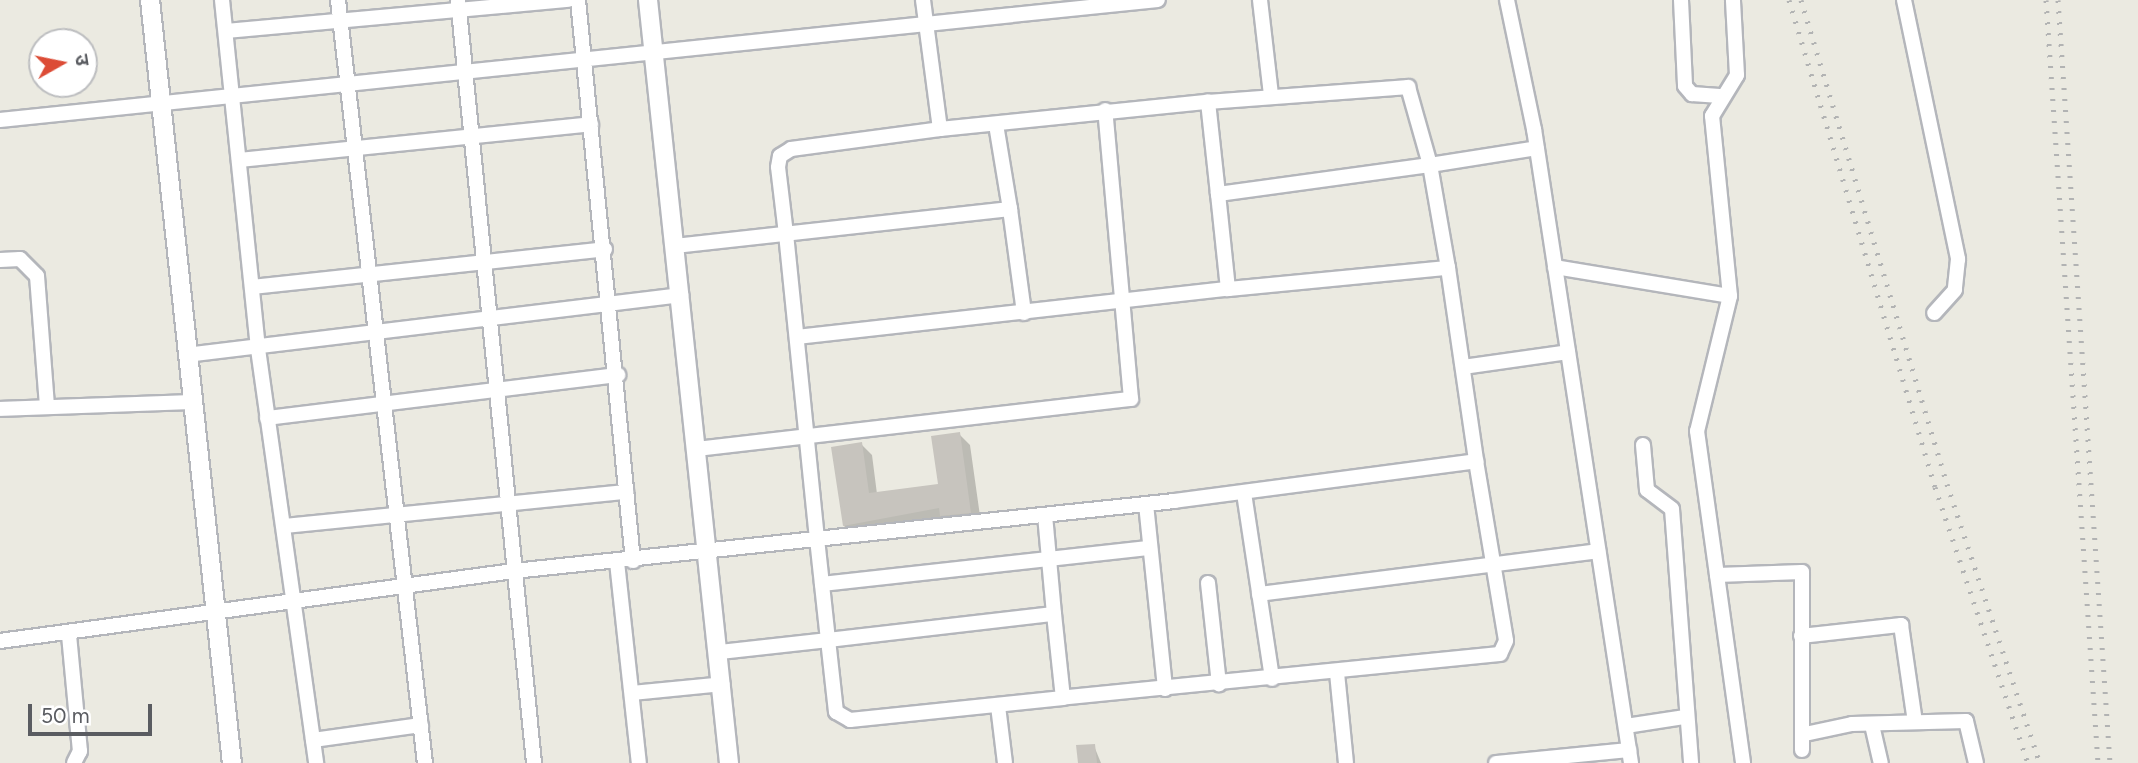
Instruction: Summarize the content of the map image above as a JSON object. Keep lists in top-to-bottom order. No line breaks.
{"scale_bar":"50 m","north":"right"}
